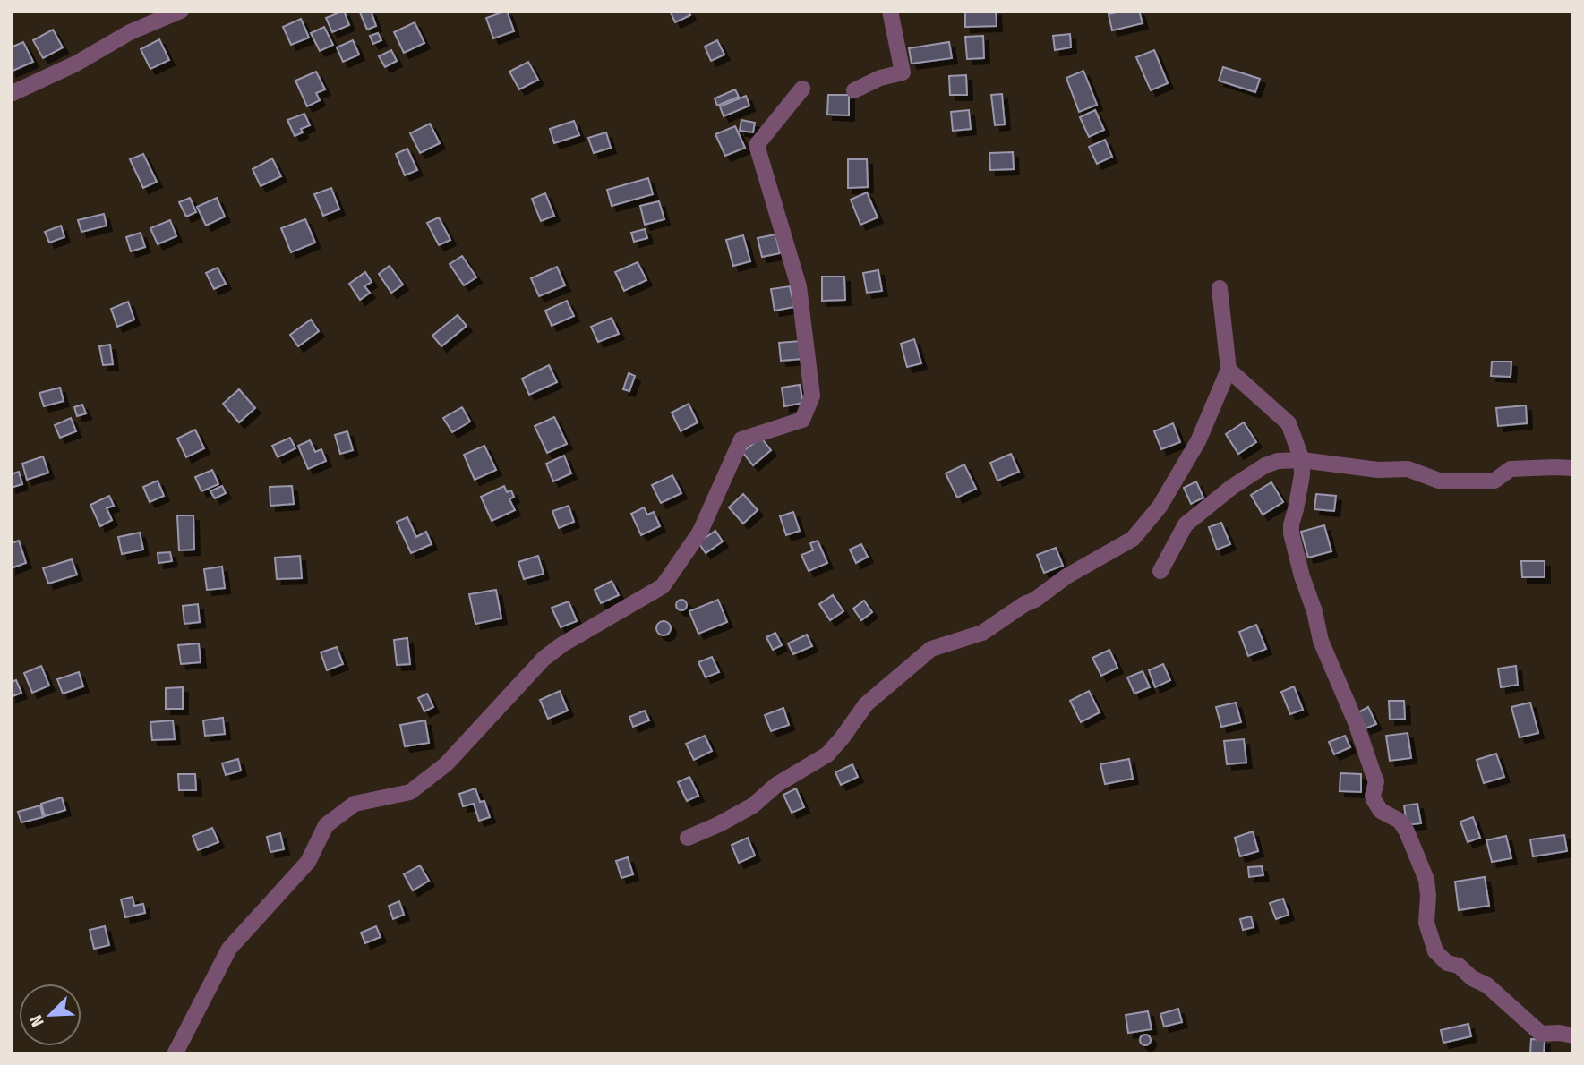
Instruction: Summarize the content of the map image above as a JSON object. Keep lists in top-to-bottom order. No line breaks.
{"north":"bottom left"}
